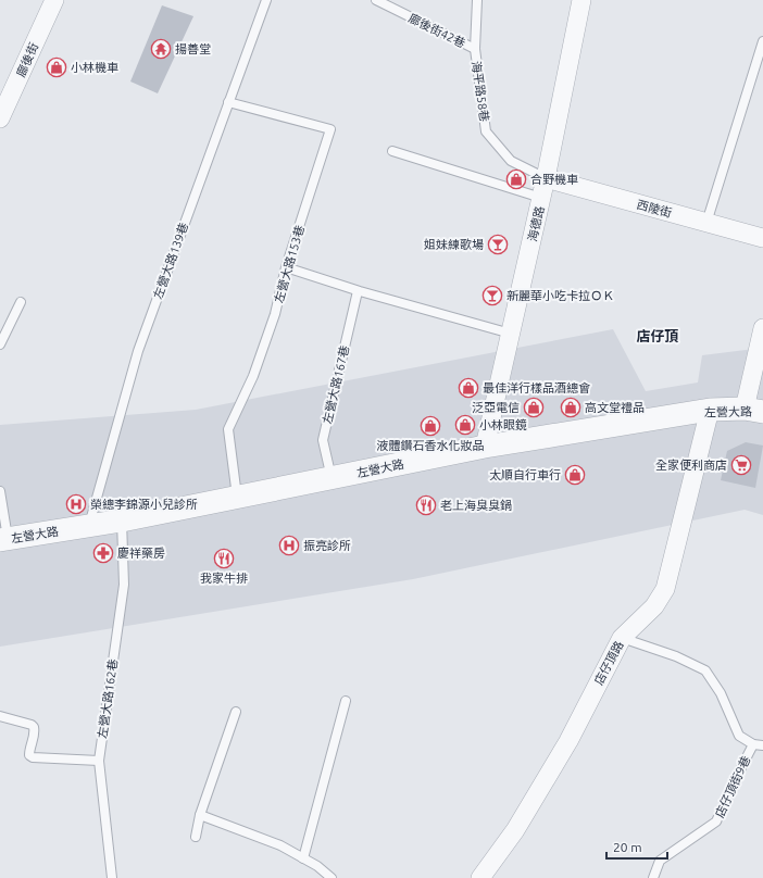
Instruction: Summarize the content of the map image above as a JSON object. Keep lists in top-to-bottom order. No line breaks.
{"streets":{"street":["廍後街","西陵街","海德路","左營大路","店仔頂路"],"lane":["廍後街42巷","海平路58巷","左營大路139巷","左營大路153巷","左營大路167巷","左營大路162巷","店仔頂街9巷"]},"crossings":[["廍後街42巷","海平路58巷"],["海平路58巷","西陵街"],["海平路58巷","海德路"],["西陵街","海德路"],["海德路","左營大路"],["左營大路139巷","左營大路153巷"],["左營大路139巷","左營大路"],["左營大路153巷","左營大路"],["左營大路167巷","左營大路"],["左營大路","店仔頂路"],["左營大路","左營大路162巷"]],"districts":["店仔頂"],"places":{"temple":["揚善堂"],"shop":["小林機車","合野機車","最佳洋行樣品酒總會","泛亞電信","高文堂禮品","小林眼鏡","液體鑽石香水化妝品","太順自行車行"],"bar":["姐妹練歌場","新麗華小吃卡拉ＯＫ"],"supermarket":["全家便利商店"],"hospital":["榮總李錦源小兒診所","振亮診所"],"restaurant":["老上海臭臭鍋","我家牛排"],"pharmacy":["慶祥藥房"]},"scale_bar":"20 m"}
